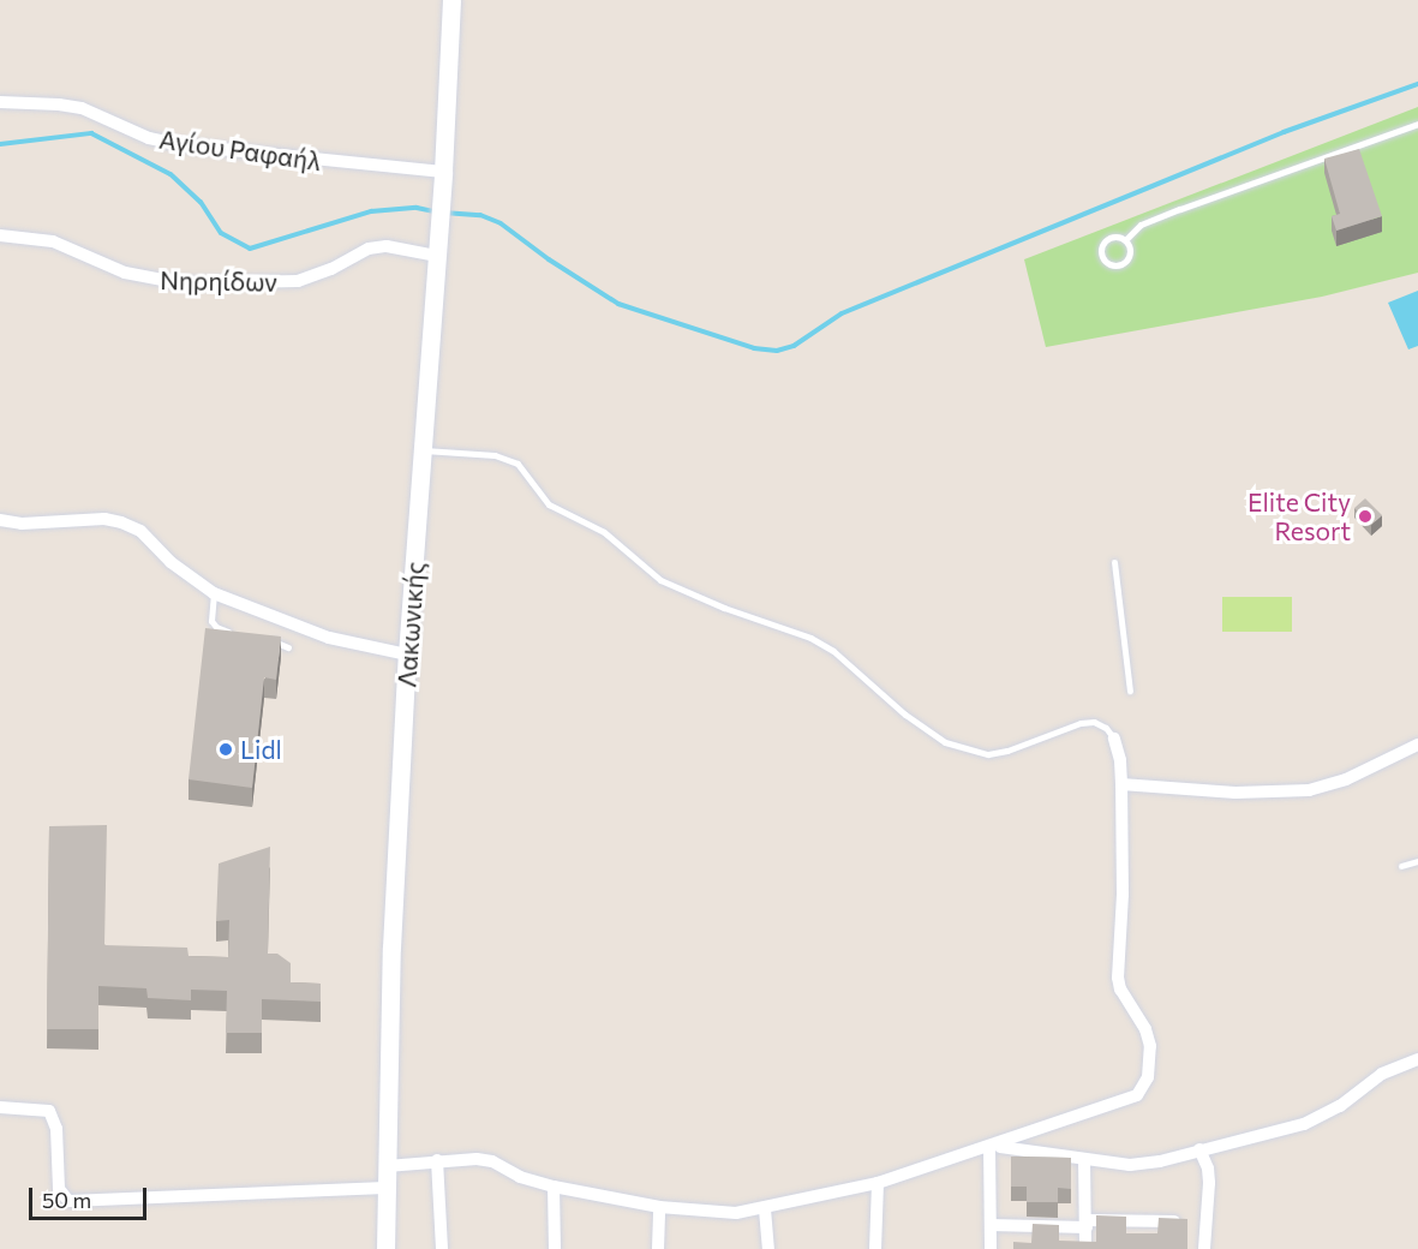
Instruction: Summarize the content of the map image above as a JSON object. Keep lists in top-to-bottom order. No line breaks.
{"streets":{"main road":["Λακωνικής"],"street":["Αγίου Ραφαήλ","Νηρηίδων"]},"crossings":[["Αγίου Ραφαήλ","Λακωνικής"],["Νηρηίδων","Λακωνικής"]],"places":["Elite City Resort","Lidl"],"scale_bar":"50 m"}
